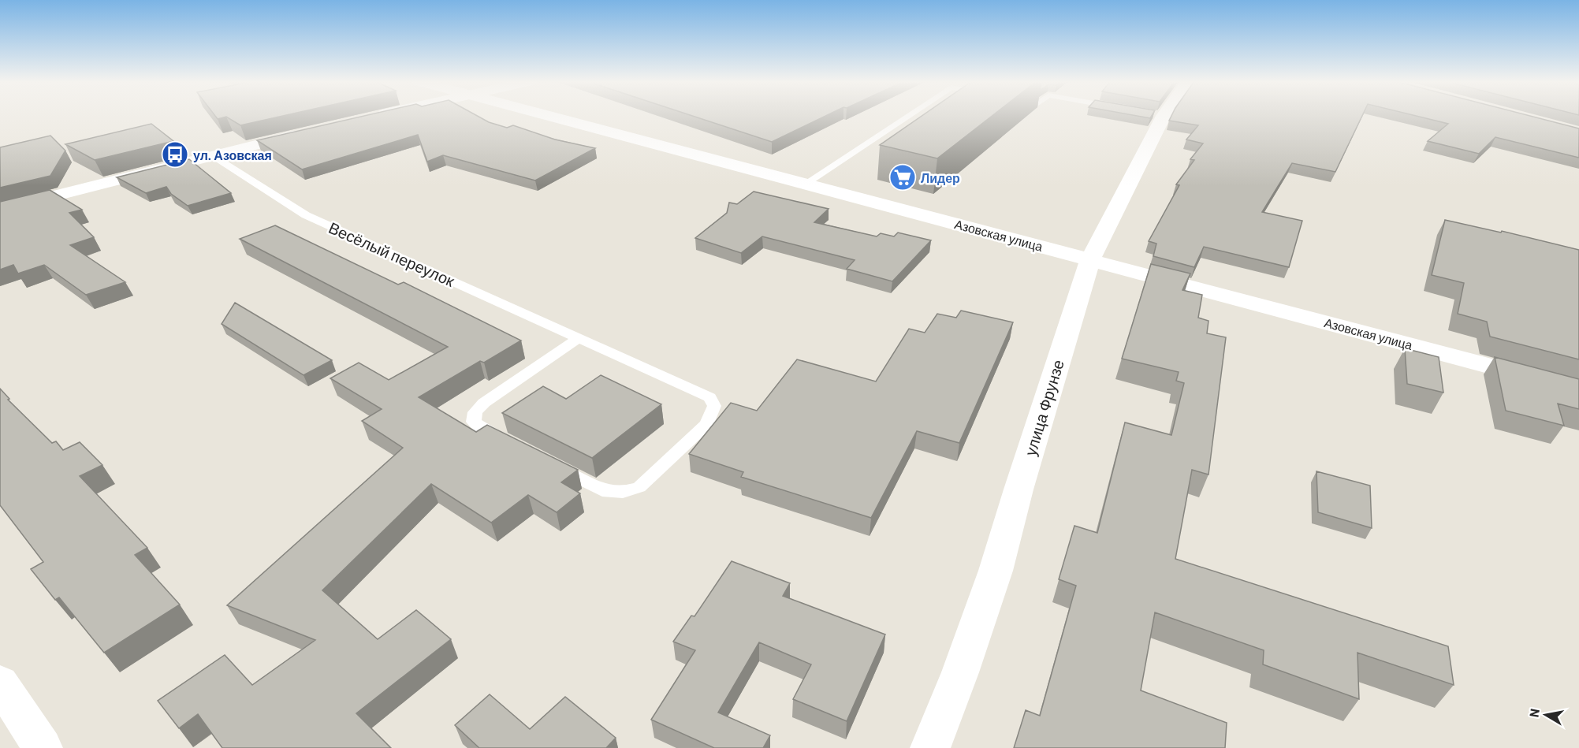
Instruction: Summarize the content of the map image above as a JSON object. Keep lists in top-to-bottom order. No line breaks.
{"streets":{"street":["Азовская улица","улица Фрунзе"],"lane":["Весёлый переулок"]},"crossings":[["Азовская улица","улица Фрунзе"]],"places":{"bus stop":["ул. Азовская"],"supermarket":["Лидер"]},"north":"left"}
